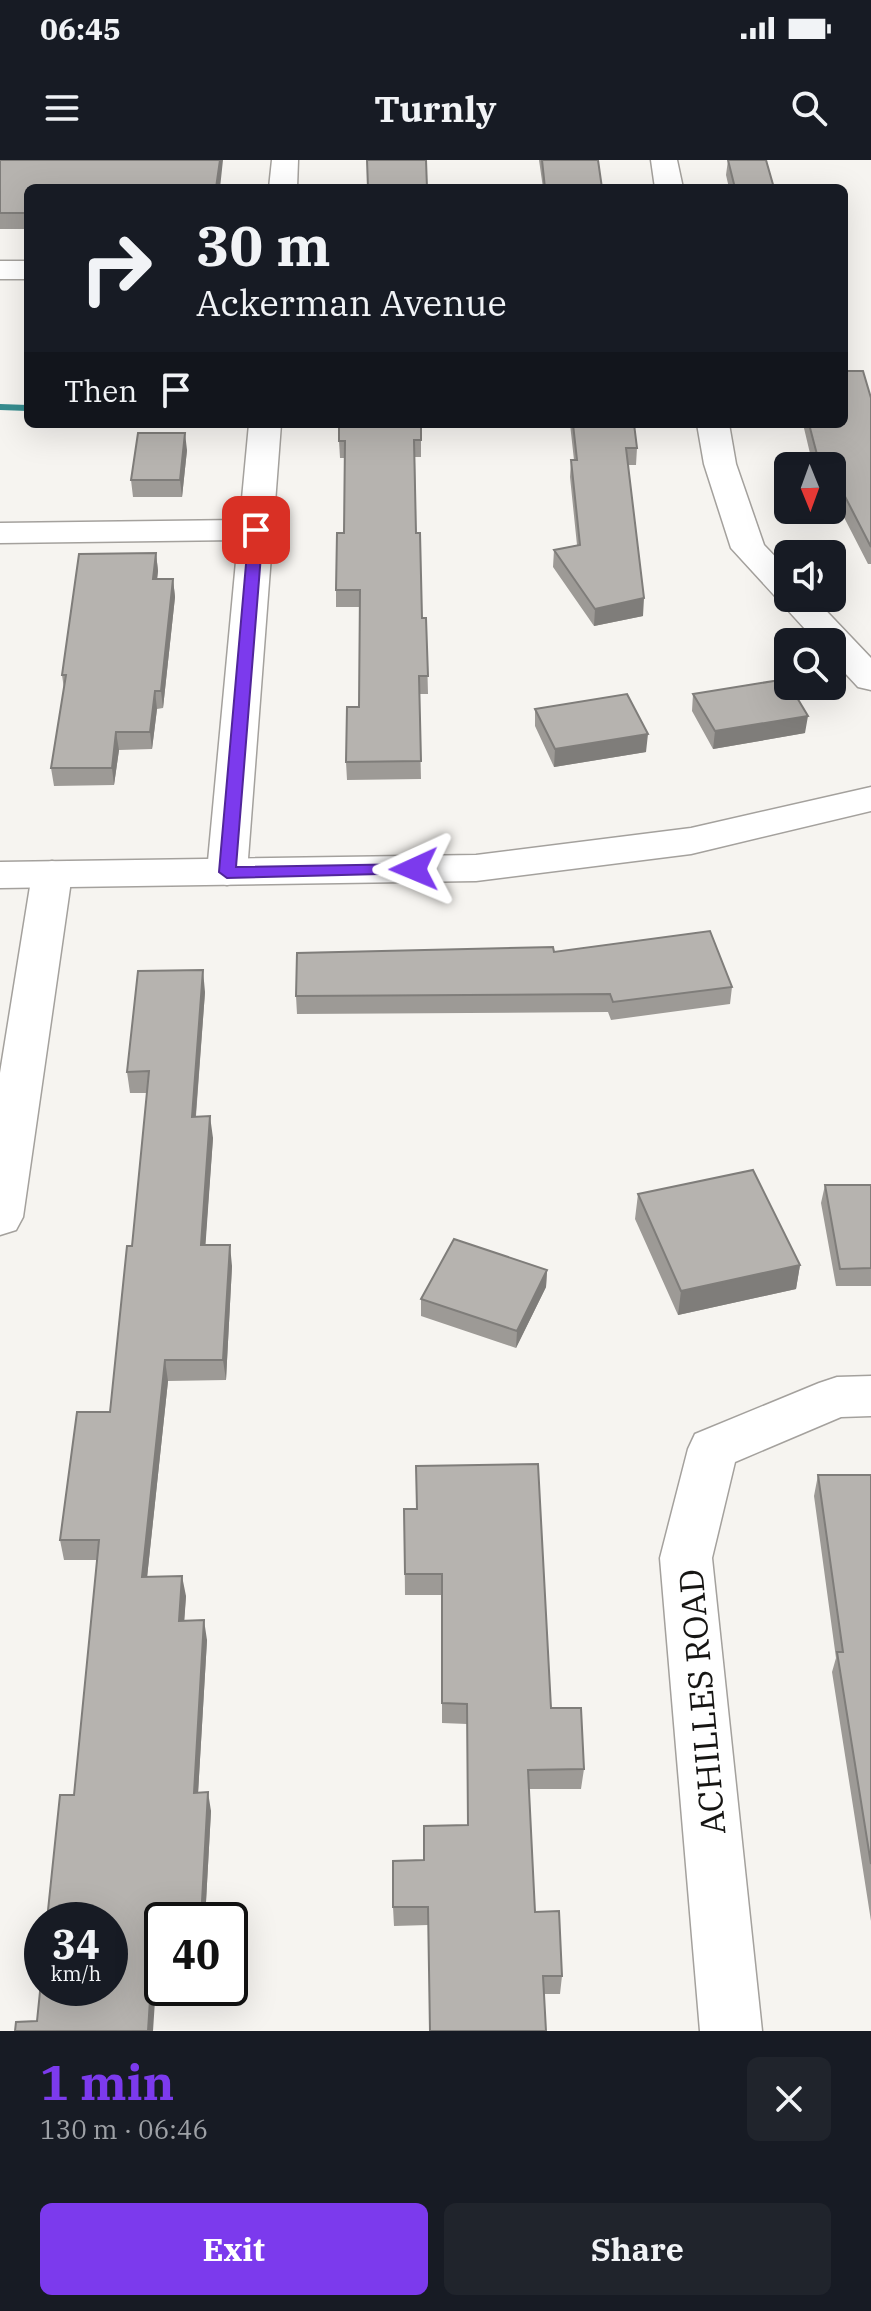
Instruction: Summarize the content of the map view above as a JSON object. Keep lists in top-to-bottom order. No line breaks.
{"streets":{"street":["ACHILLES ROAD"]},"north":"bottom","page":{"status":"06:45","header":"Turnly","turn":["30 m","Ackerman Avenue"],"then":"Then","speed":"34 km/h","limit":"40","heading":["1 min","130 m · 06:46"],"buttons":["Exit","Share"]}}
